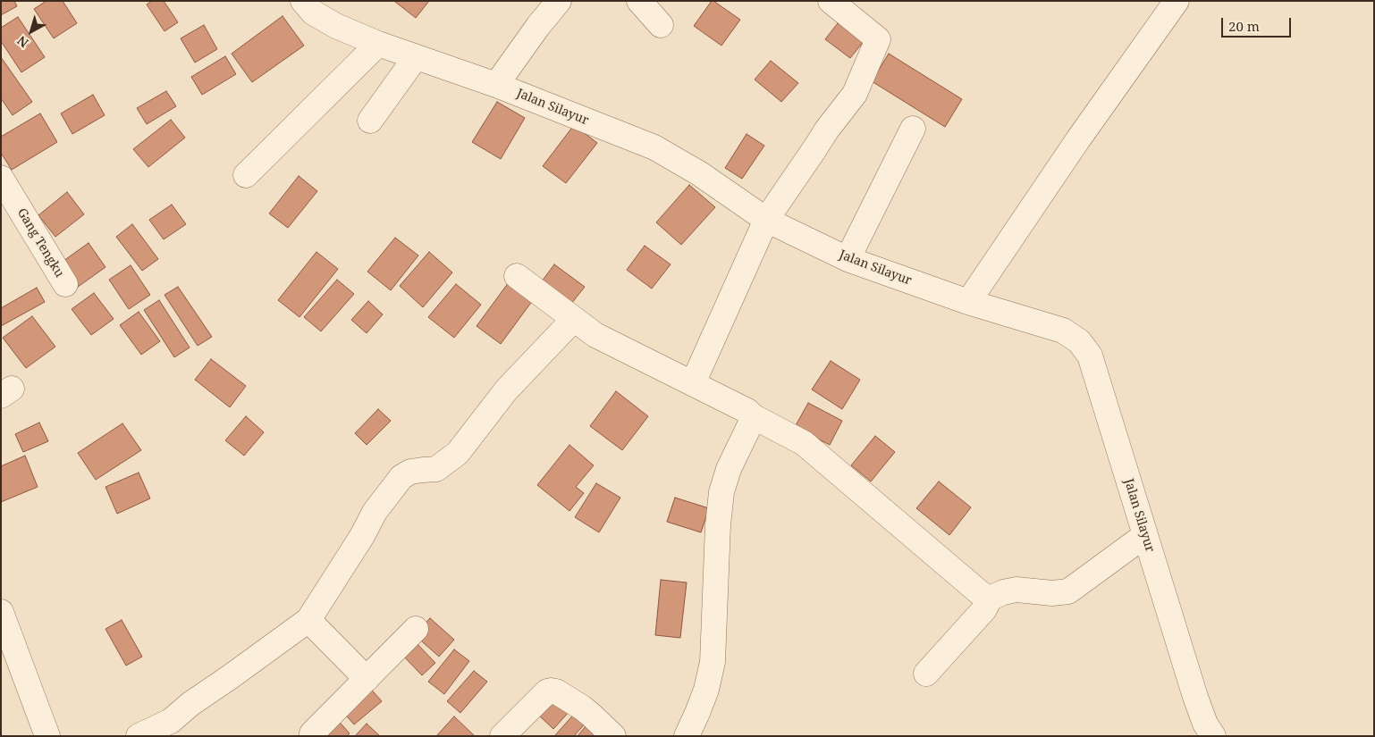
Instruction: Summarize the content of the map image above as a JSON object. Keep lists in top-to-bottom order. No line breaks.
{"streets":{"street":["Jalan Silayur","Gang Tengku"]},"scale_bar":"20 m","north":"bottom left"}
